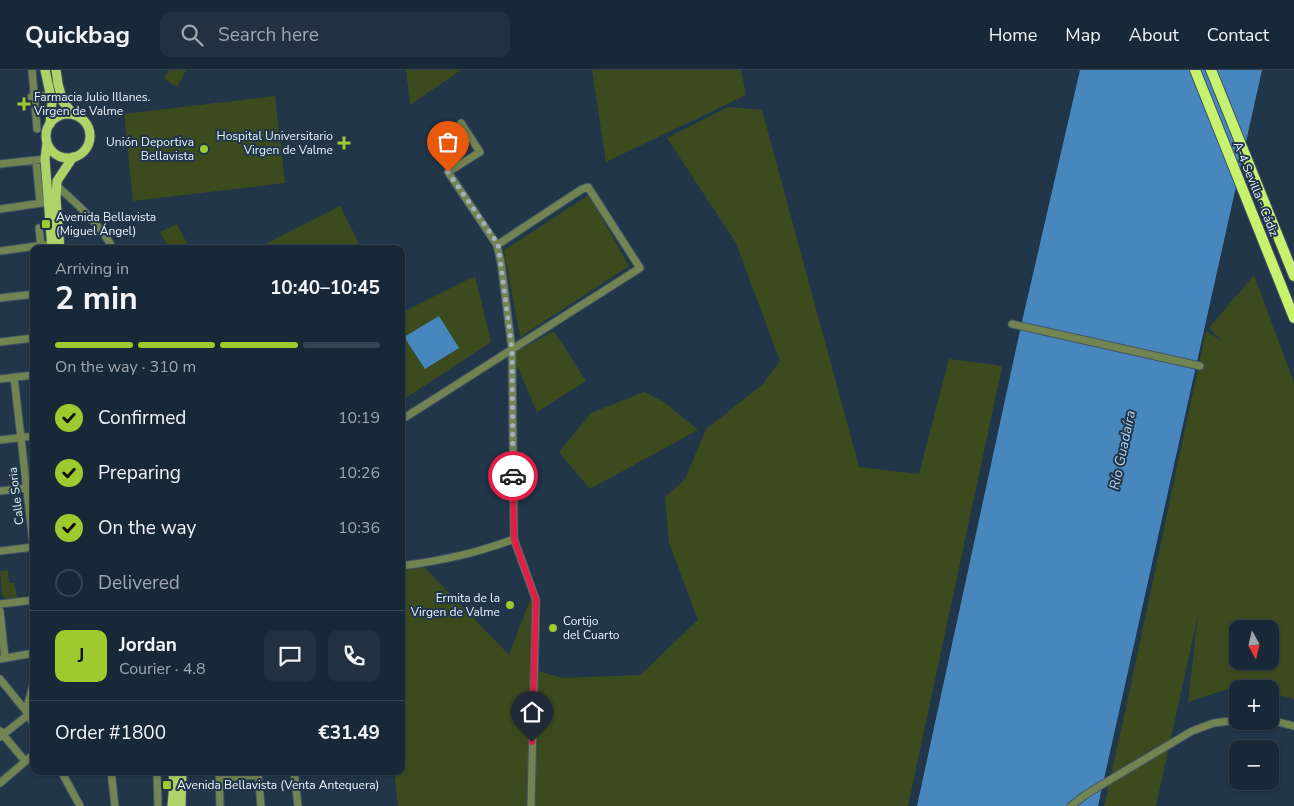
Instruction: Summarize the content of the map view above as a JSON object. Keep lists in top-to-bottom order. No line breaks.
{"streets":{"highway":["A-4 Sevilla - Cádiz"],"street":["Calle Soria"]},"water":["Río Guadaíra"],"places":{"health":["Farmacia Julio Illanes. Virgen de Valme","Hospital Universitario Virgen de Valme"],"other":["Unión Deportiva Bellavista","Ermita de la Virgen de Valme","Cortijo del Cuarto"],"transit":["Avenida Bellavista (Miguel Ángel)","Avenida Bellavista (Venta Antequera)"]},"north":"bottom","page":{"header":"Quickbag","search":"Search here","nav":["Home","Map","About","Contact"],"heading":["2 min","Arriving in","10:40–10:45"],"panel":["Jordan","Courier · 4.8","Order #1800","€31.49"],"bar":"On the way · 310 m","list":[["Confirmed","10:19"],["Preparing","10:26"],["On the way","10:36"],"Delivered"],"map_buttons":["+","−"],"round":"J"}}
